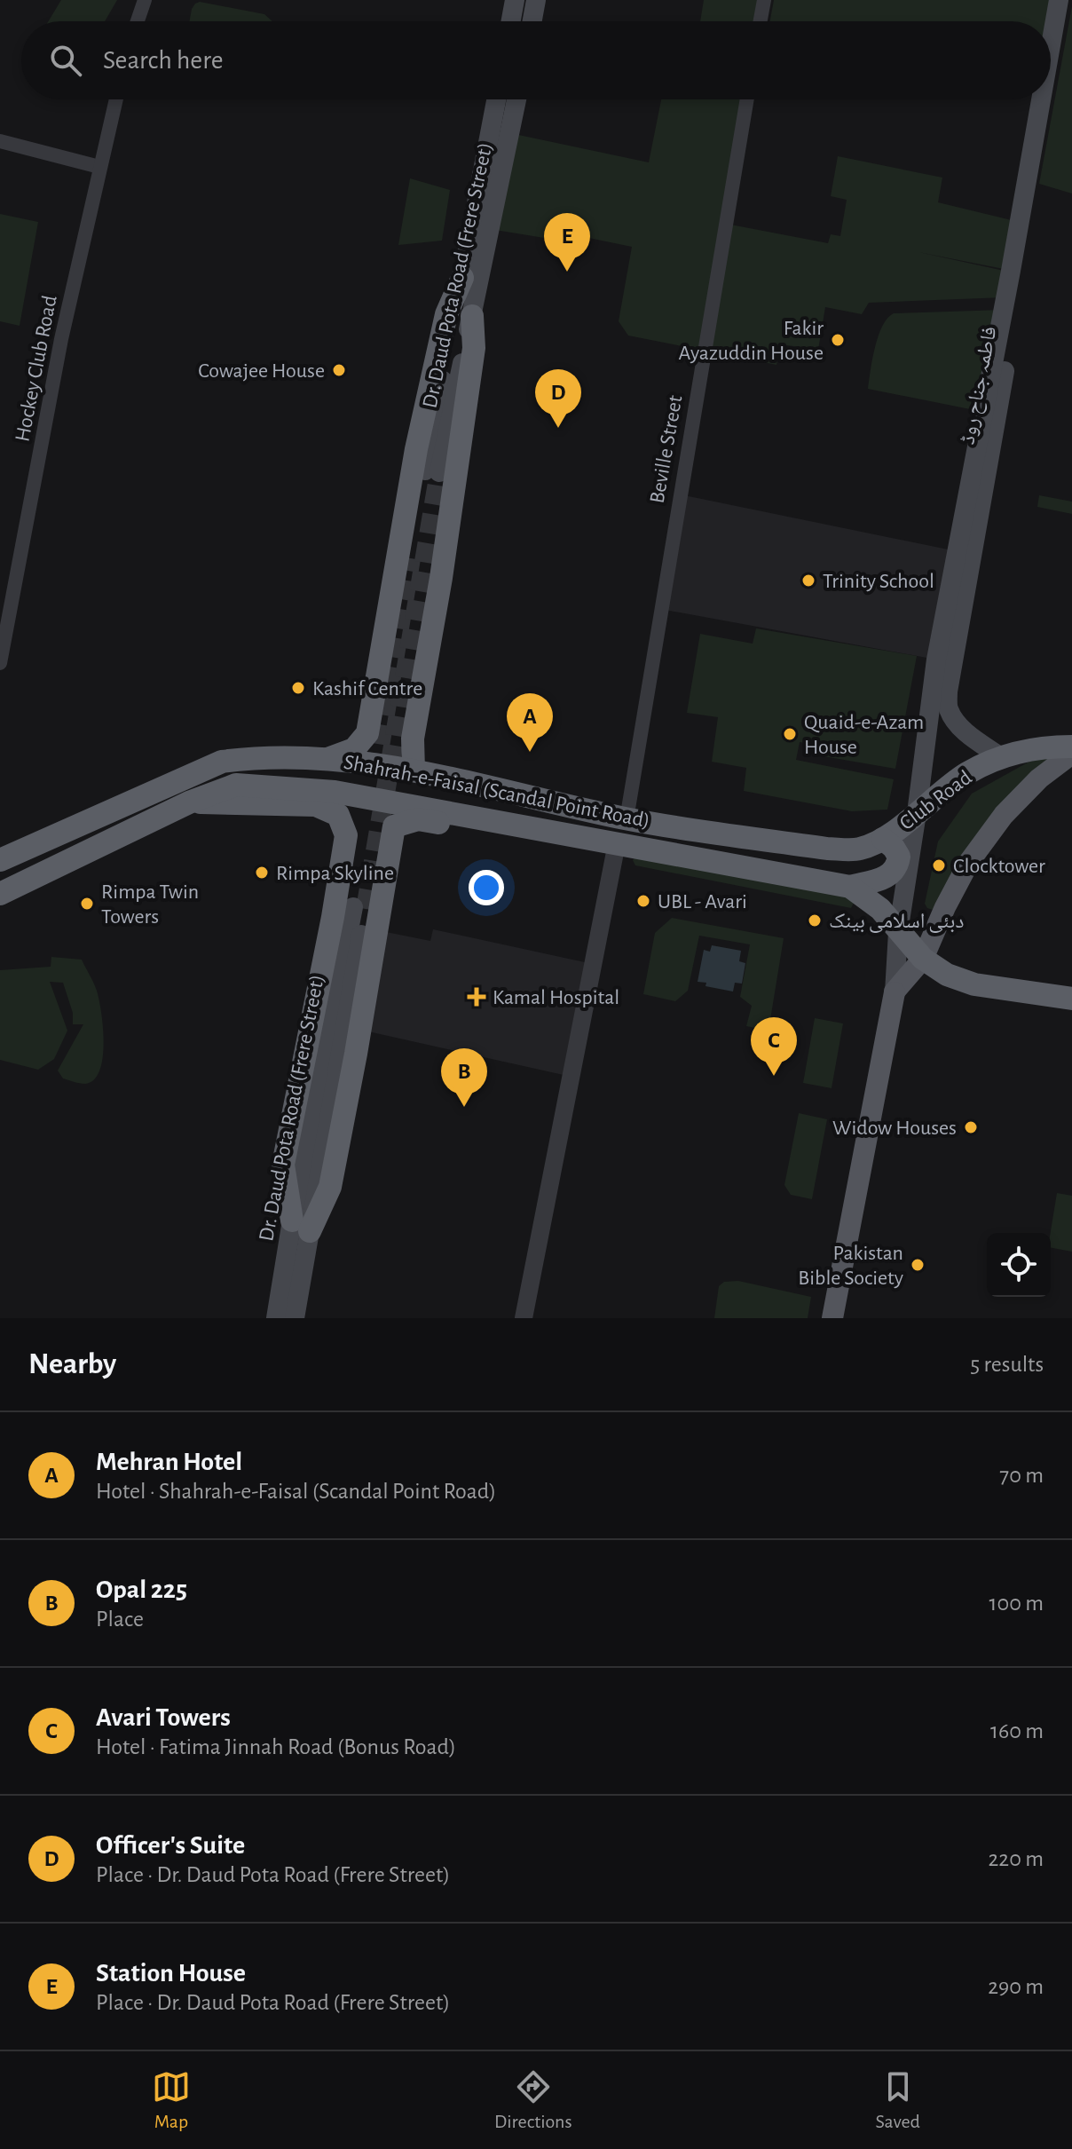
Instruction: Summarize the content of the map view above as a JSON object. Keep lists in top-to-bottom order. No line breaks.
{"streets":{"highway":["Shahrah-e-Faisal (Scandal Point Road)","Club Road"],"main road":["Dr. Daud Pota Road (Frere Street)","فاطمہ جناح روڈ"],"street":["Hockey Club Road","Beville Street"]},"crossings":[["فاطمہ جناح روڈ","Club Road"],["Beville Street","Shahrah-e-Faisal (Scandal Point Road)"],["Shahrah-e-Faisal (Scandal Point Road)","Club Road"]],"places":{"other":["Fakir Ayazuddin House","Cowajee House","Trinity School","Kashif Centre","Quaid-e-Azam House","Clocktower","Rimpa Skyline","UBL - Avari","Rimpa Twin Towers","دبئی اسلامی بینک","Widow Houses","Pakistan Bible Society"],"health":["Kamal Hospital"]},"page":{"search":"Search here","pins":["E","D","A","C","B"],"heading":["Nearby","5 results"],"list":[{"mark":"A","name":"Mehran Hotel","note":"Hotel · Shahrah-e-Faisal (Scandal Point Road)","value":"70 m"},{"mark":"B","name":"Opal 225","note":"Place","value":"100 m"},{"mark":"C","name":"Avari Towers","note":"Hotel · Fatima Jinnah Road (Bonus Road)","value":"160 m"},{"mark":"D","name":"Officer's Suite","note":"Place · Dr. Daud Pota Road (Frere Street)","value":"220 m"},{"mark":"E","name":"Station House","note":"Place · Dr. Daud Pota Road (Frere Street)","value":"290 m"}],"nav":["Map","Directions","Saved"]}}
